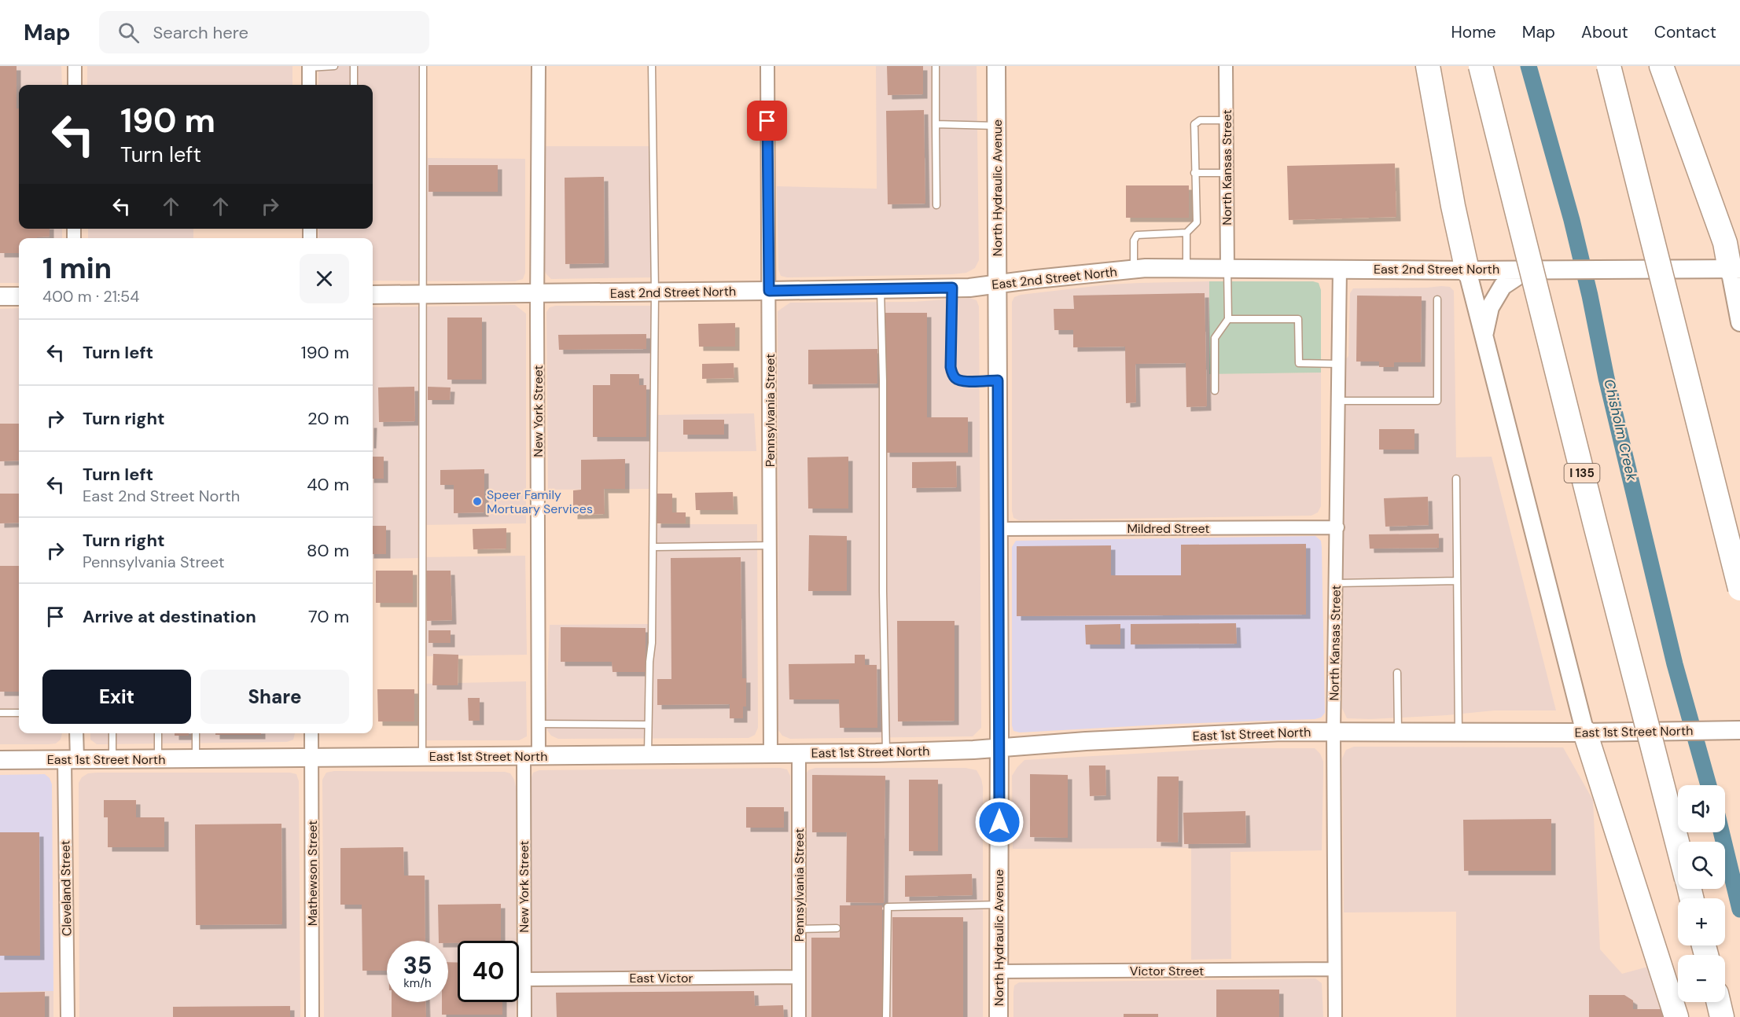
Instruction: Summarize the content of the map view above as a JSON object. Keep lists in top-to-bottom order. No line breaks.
{"streets":{"highway":["I 135"],"street":["North Kansas Street","North Hydraulic Avenue","East 2nd Street North","Pennsylvania Street","New York Street","Mildred Street","East 1st Street North","Mathewson Street","Cleveland Street","Victor Street","East Victor"]},"crossings":[["North Kansas Street","East 2nd Street North"],["North Kansas Street","Mildred Street"],["North Kansas Street","East 1st Street North"],["North Kansas Street","Victor Street"],["North Hydraulic Avenue","East 2nd Street North"],["North Hydraulic Avenue","Mildred Street"],["North Hydraulic Avenue","East 1st Street North"],["North Hydraulic Avenue","Victor Street"],["East 2nd Street North","Pennsylvania Street"],["East 2nd Street North","New York Street"],["Pennsylvania Street","East 1st Street North"],["Pennsylvania Street","East Victor"],["New York Street","East 1st Street North"],["New York Street","East Victor"],["East 1st Street North","Mathewson Street"],["East 1st Street North","Cleveland Street"]],"water":["Chisholm Creek"],"places":["Speer Family Mortuary Services"],"page":{"header":"Map","search":"Search here","nav":["Home","Map","About","Contact"],"turn":["190 m","Turn left"],"heading":["1 min","400 m · 21:54"],"list":[{"name":"Turn left","value":"190 m"},{"name":"Turn right","value":"20 m"},{"name":"Turn left","note":"East 2nd Street North","value":"40 m"},{"name":"Turn right","note":"Pennsylvania Street","value":"80 m"},{"name":"Arrive at destination","value":"70 m"}],"buttons":["Exit","Share"],"map_buttons":["+","−"],"speed":"35 km/h","limit":"40"}}
